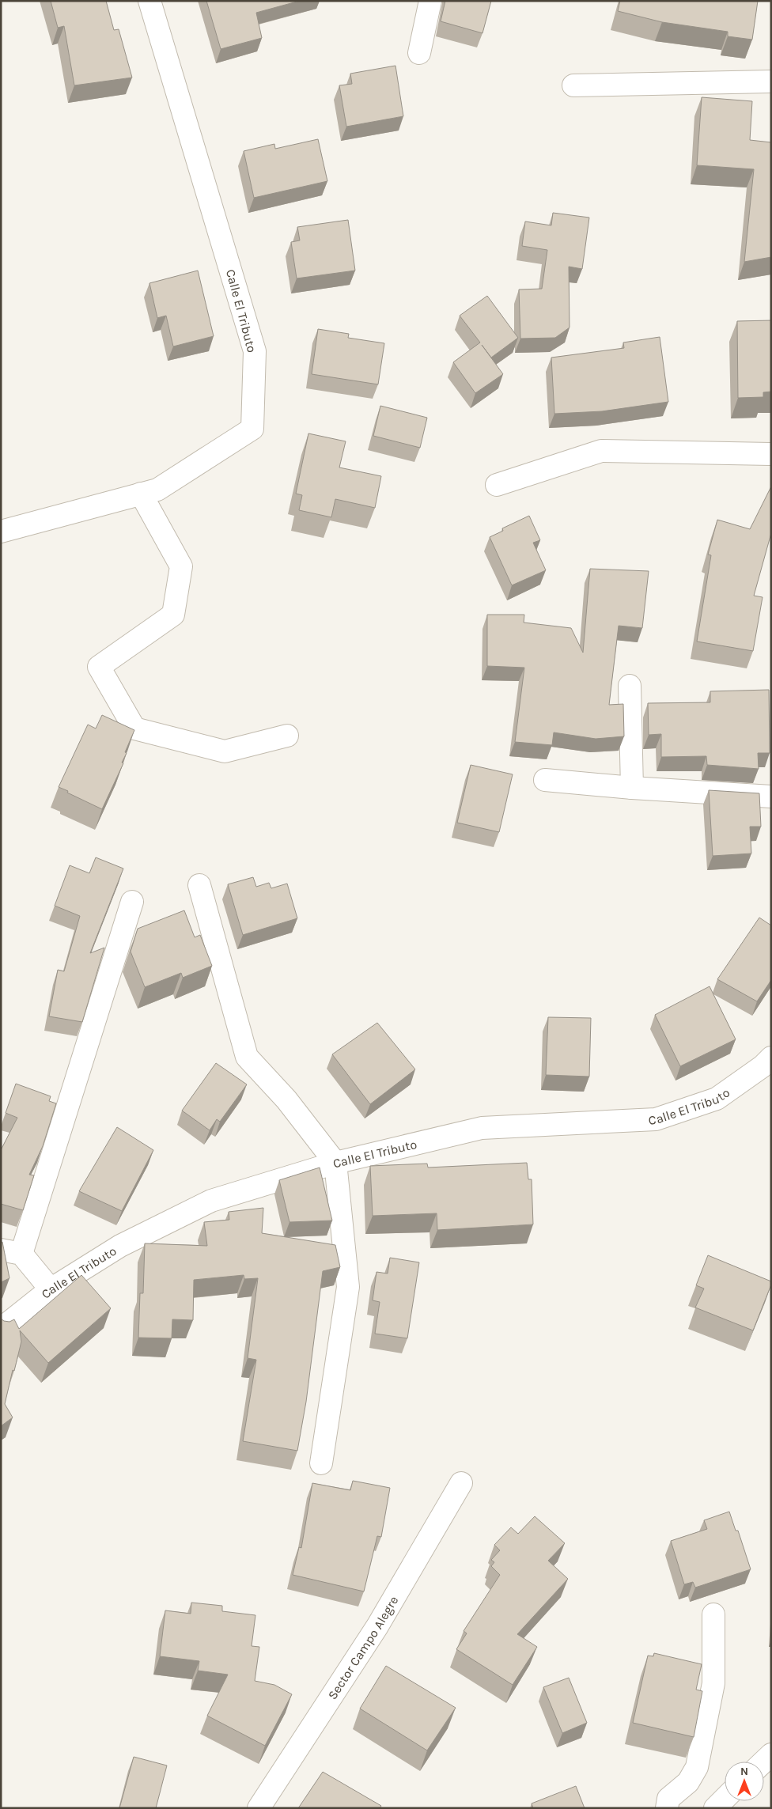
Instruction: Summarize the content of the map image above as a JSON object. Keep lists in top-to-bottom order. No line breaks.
{"streets":{"street":["Calle El Tributo","Sector Campo Alegre"]},"north":"top"}
